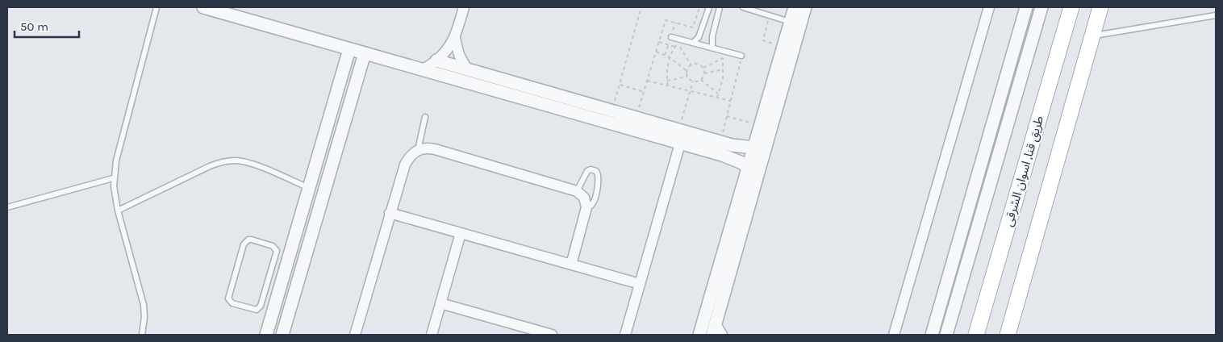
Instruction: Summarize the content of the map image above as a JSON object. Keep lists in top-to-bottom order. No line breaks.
{"streets":{"main road":["طريق قنا, اسوان الشرقى"]},"scale_bar":"50 m"}
